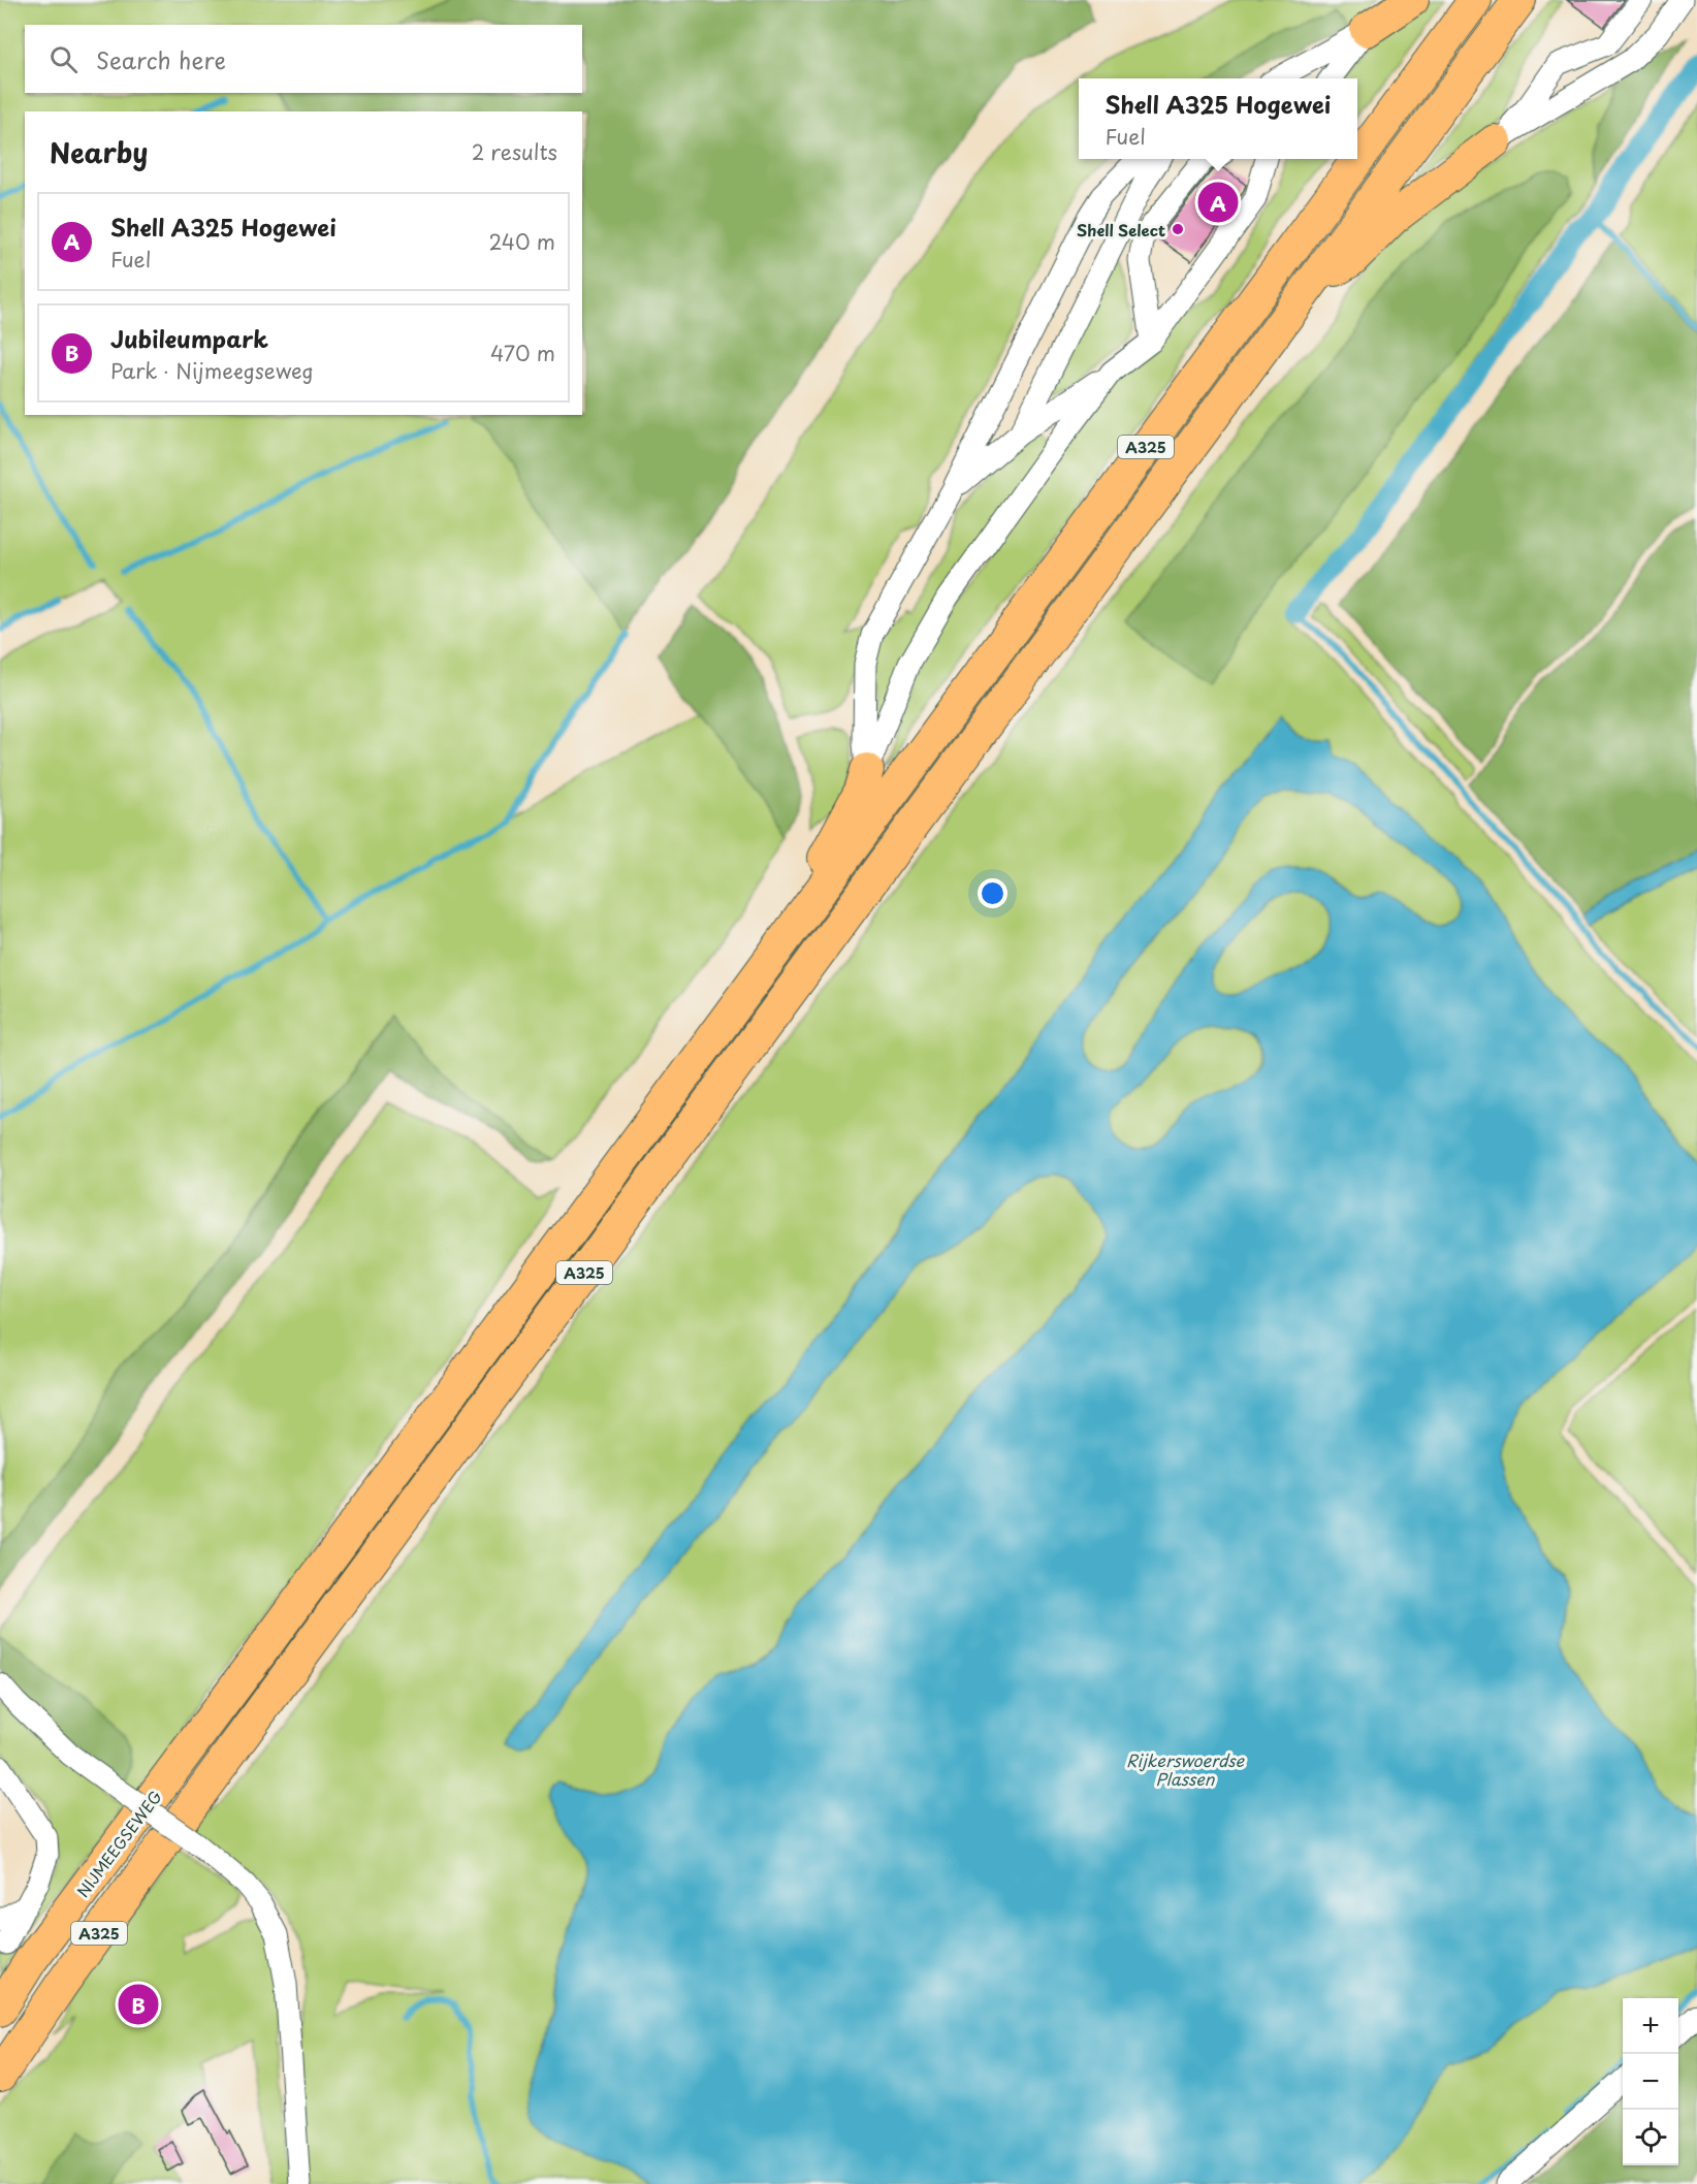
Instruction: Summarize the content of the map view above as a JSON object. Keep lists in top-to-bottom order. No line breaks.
{"streets":{"highway":["A325","NIJMEEGSEWEG"]},"crossings":[["A325","NIJMEEGSEWEG"]],"water":["Rijkerswoerdse Plassen"],"places":["Shell Select"],"page":{"search":"Search here","popup":["Shell A325 Hogewei","Fuel"],"heading":["Nearby","2 results"],"pins":["A","B"],"list":[{"mark":"A","name":"Shell A325 Hogewei","note":"Fuel","value":"240 m"},{"mark":"B","name":"Jubileumpark","note":"Park · Nijmeegseweg","value":"470 m"}],"map_buttons":["+","−"]}}
